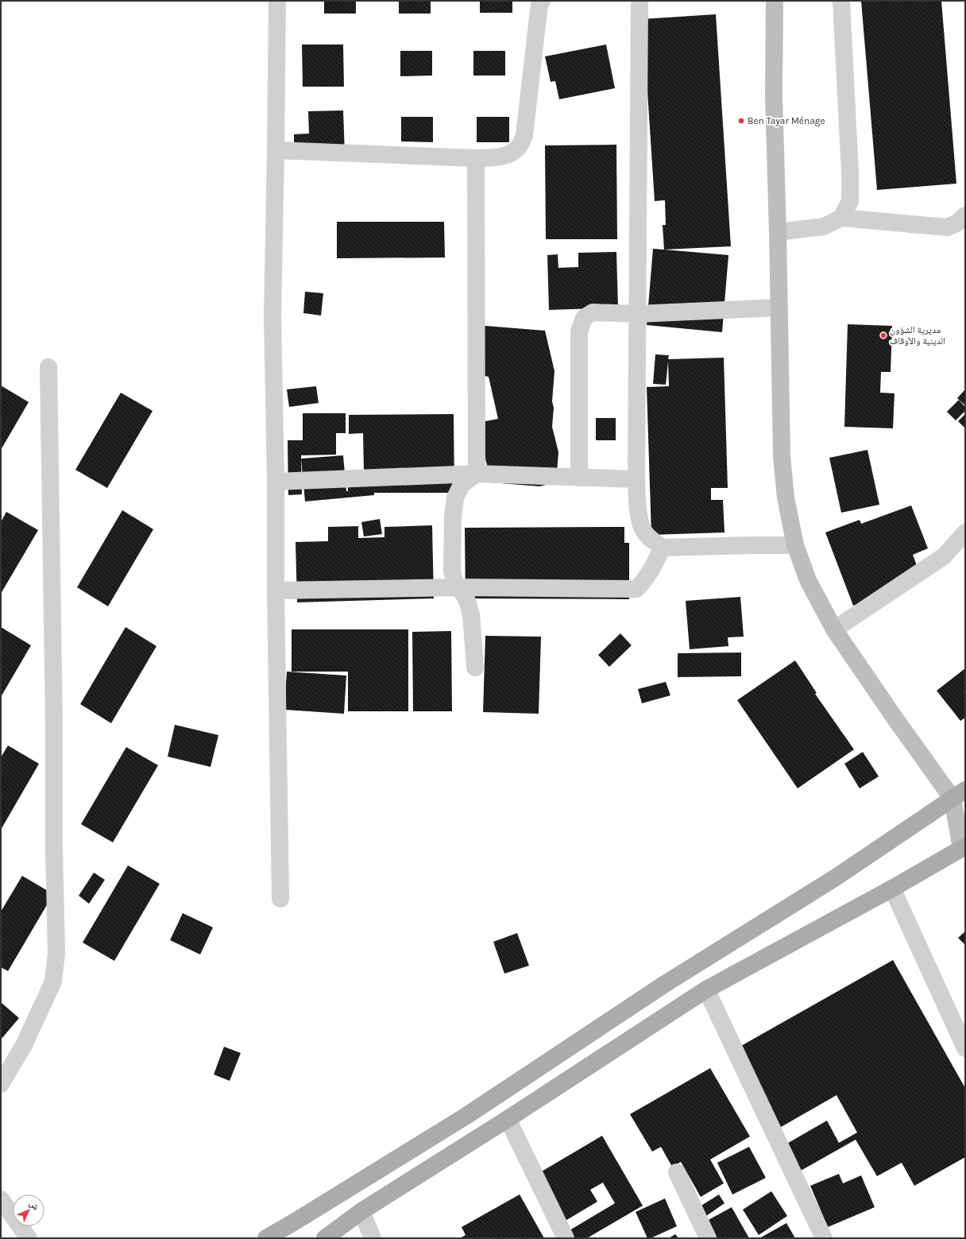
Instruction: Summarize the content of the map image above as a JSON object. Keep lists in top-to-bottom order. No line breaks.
{"places":["Ben Tayar Ménage","مديرية الشؤون الدينية والأوقاف"],"north":"top right"}
